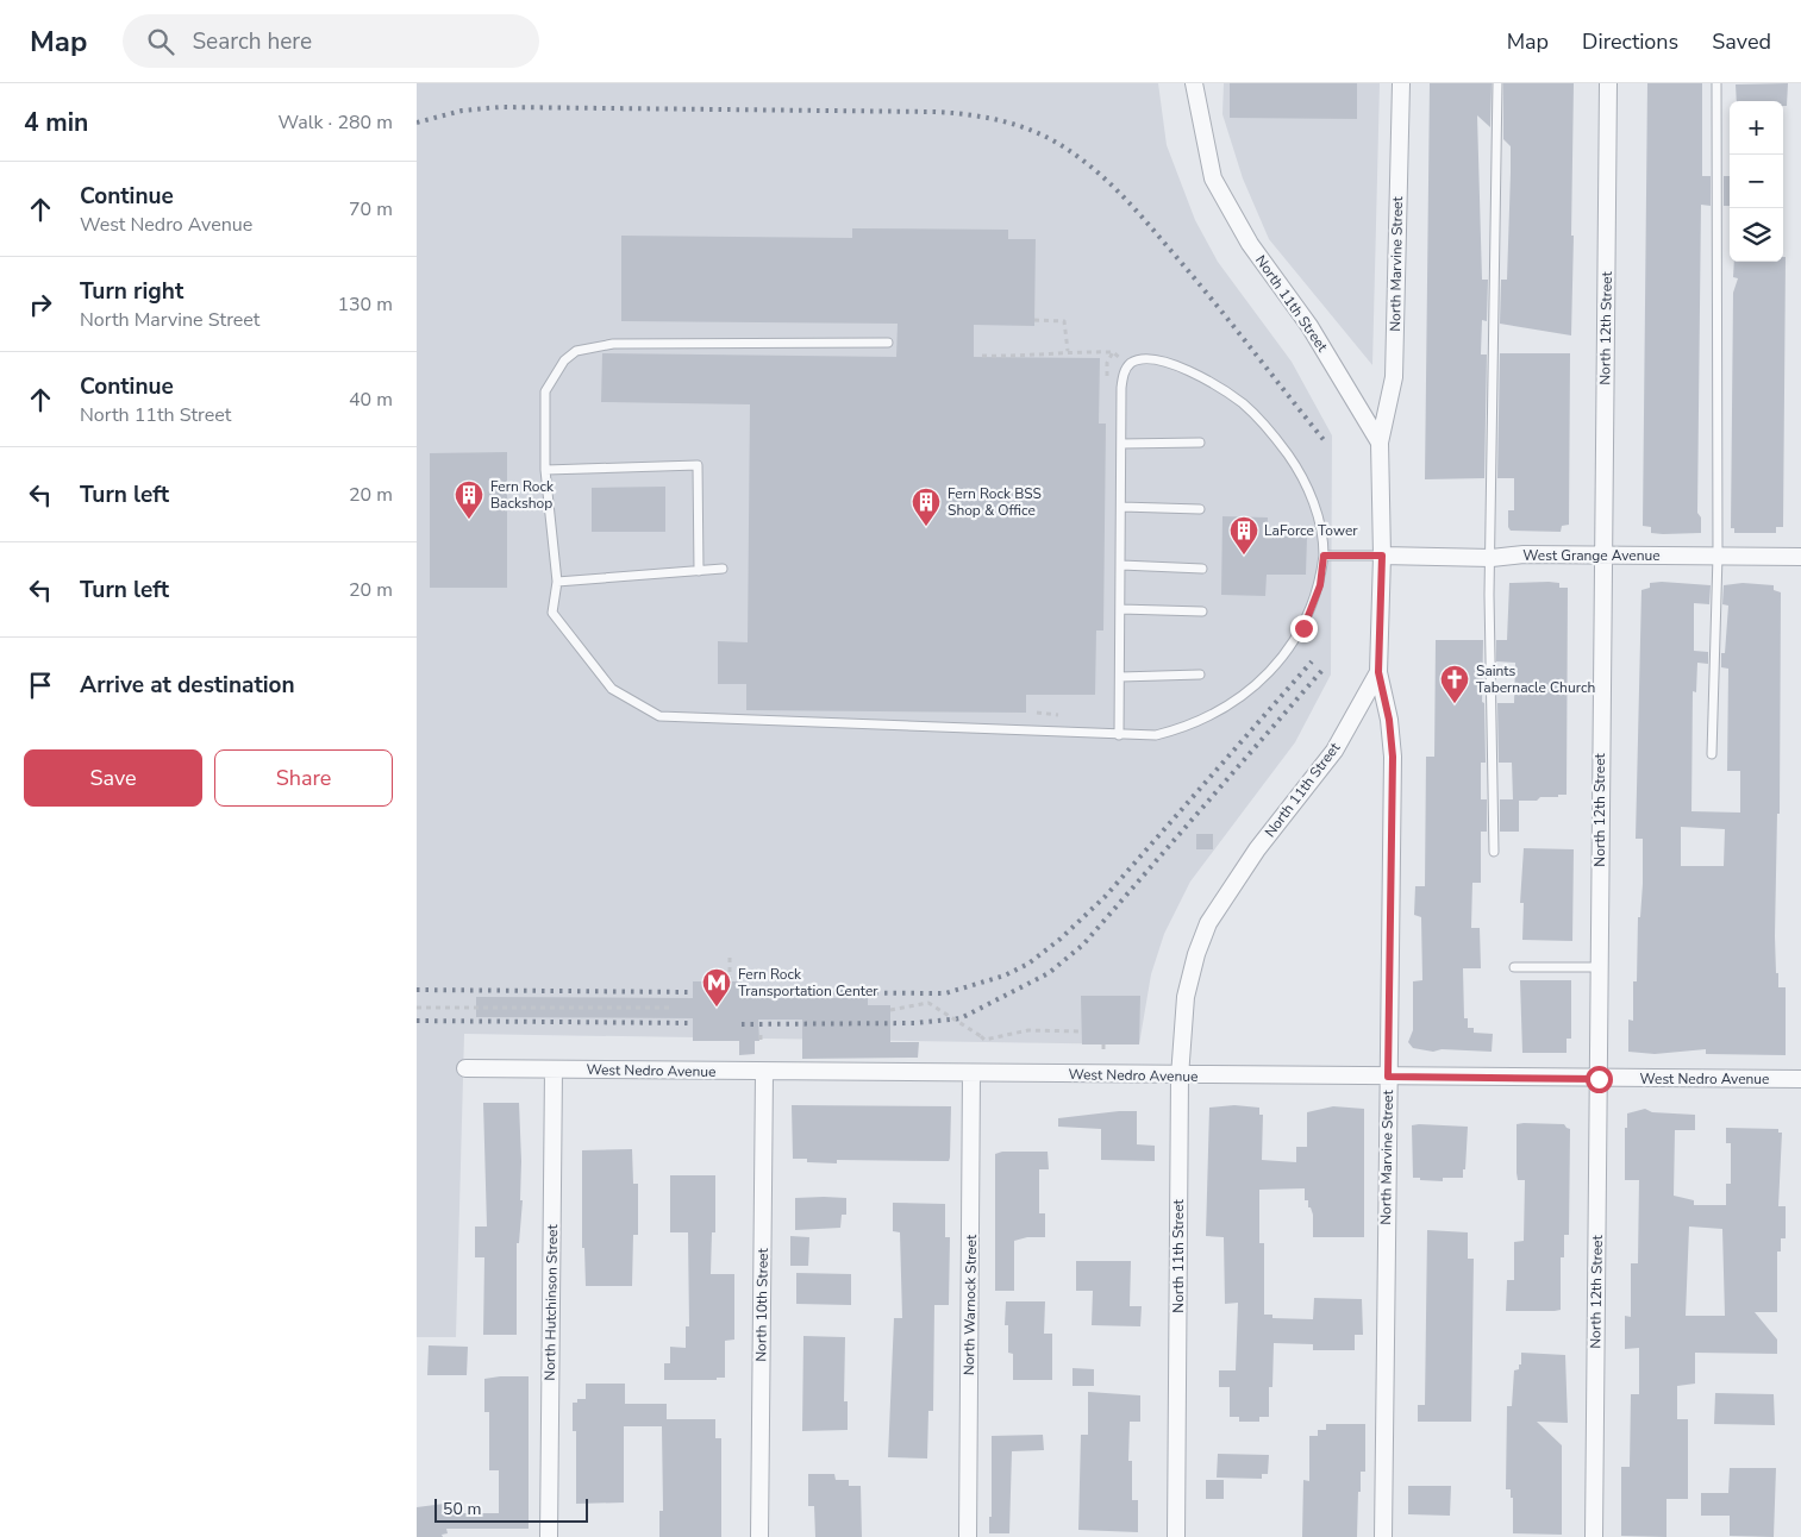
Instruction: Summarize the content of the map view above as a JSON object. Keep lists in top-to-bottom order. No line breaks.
{"streets":{"street":["North Marvine Street","North 11th Street","North 12th Street","West Grange Avenue","West Nedro Avenue","North Hutchinson Street","North 10th Street","North Warnock Street"]},"crossings":[["North Marvine Street","North 11th Street"],["North Marvine Street","West Nedro Avenue"],["North 11th Street","West Grange Avenue"],["North 11th Street","West Nedro Avenue"],["North 12th Street","West Grange Avenue"],["North 12th Street","West Nedro Avenue"],["West Nedro Avenue","North Hutchinson Street"],["West Nedro Avenue","North 10th Street"],["West Nedro Avenue","North Warnock Street"]],"places":{"building":["Fern Rock Backshop","Fern Rock BSS Shop & Office","LaForce Tower"],"church":["Saints Tabernacle Church"],"metro station":["Fern Rock Transportation Center"]},"scale_bar":"50 m","page":{"header":"Map","search":"Search here","nav":["Map","Directions","Saved"],"heading":["4 min","Walk · 280 m"],"map_buttons":["+","−"],"list":[["Continue","West Nedro Avenue","70 m"],["Turn right","North Marvine Street","130 m"],["Continue","North 11th Street","40 m"],["Turn left","20 m"],["Turn left","20 m"],"Arrive at destination"],"buttons":["Save","Share"],"scale":"50 m"}}
